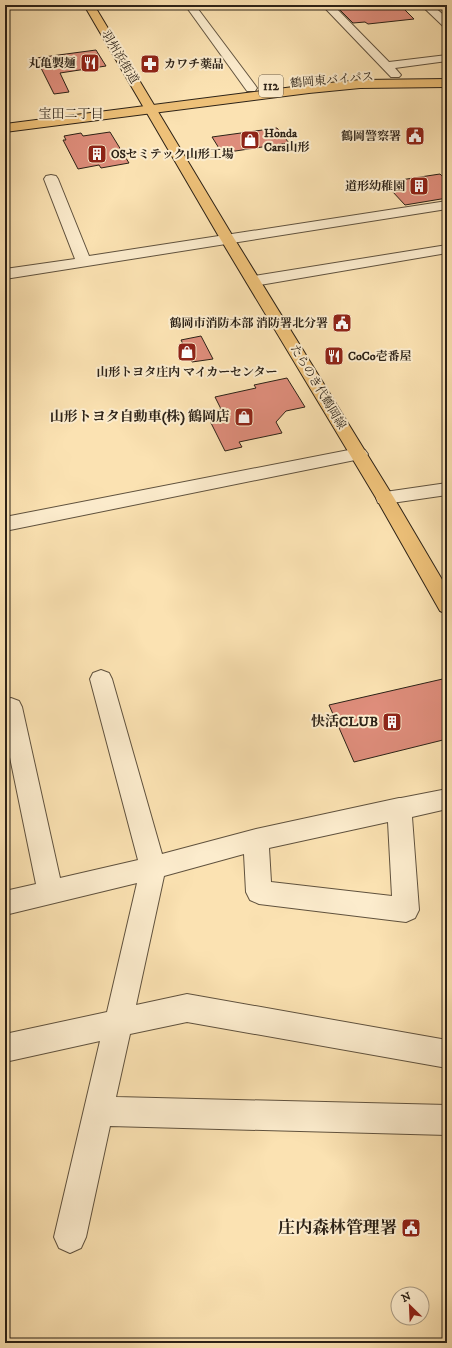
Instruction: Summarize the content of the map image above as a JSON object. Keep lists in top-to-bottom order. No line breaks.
{"streets":{"main road":["羽州浜街道","鶴岡東バイパス","112","たらのき代鶴岡線"]},"crossings":[["羽州浜街道","鶴岡東バイパス"],["羽州浜街道","112"],["羽州浜街道","たらのき代鶴岡線"],["鶴岡東バイパス","112"],["鶴岡東バイパス","たらのき代鶴岡線"],["112","たらのき代鶴岡線"]],"districts":["宝田二丁目"],"places":{"restaurant":["丸亀製麺","CoCo壱番屋"],"pharmacy":["カワチ薬品"],"public building":["鶴岡警察署","鶴岡市消防本部 消防署北分署","庄内森林管理署"],"shop":["Honda Cars山形","山形トヨタ庄内 マイカーセンター","山形トヨタ自動車(株) 鶴岡店"],"building":["OSセミテック山形工場","道形幼稚園","快活CLUB"]},"north":"top left"}
